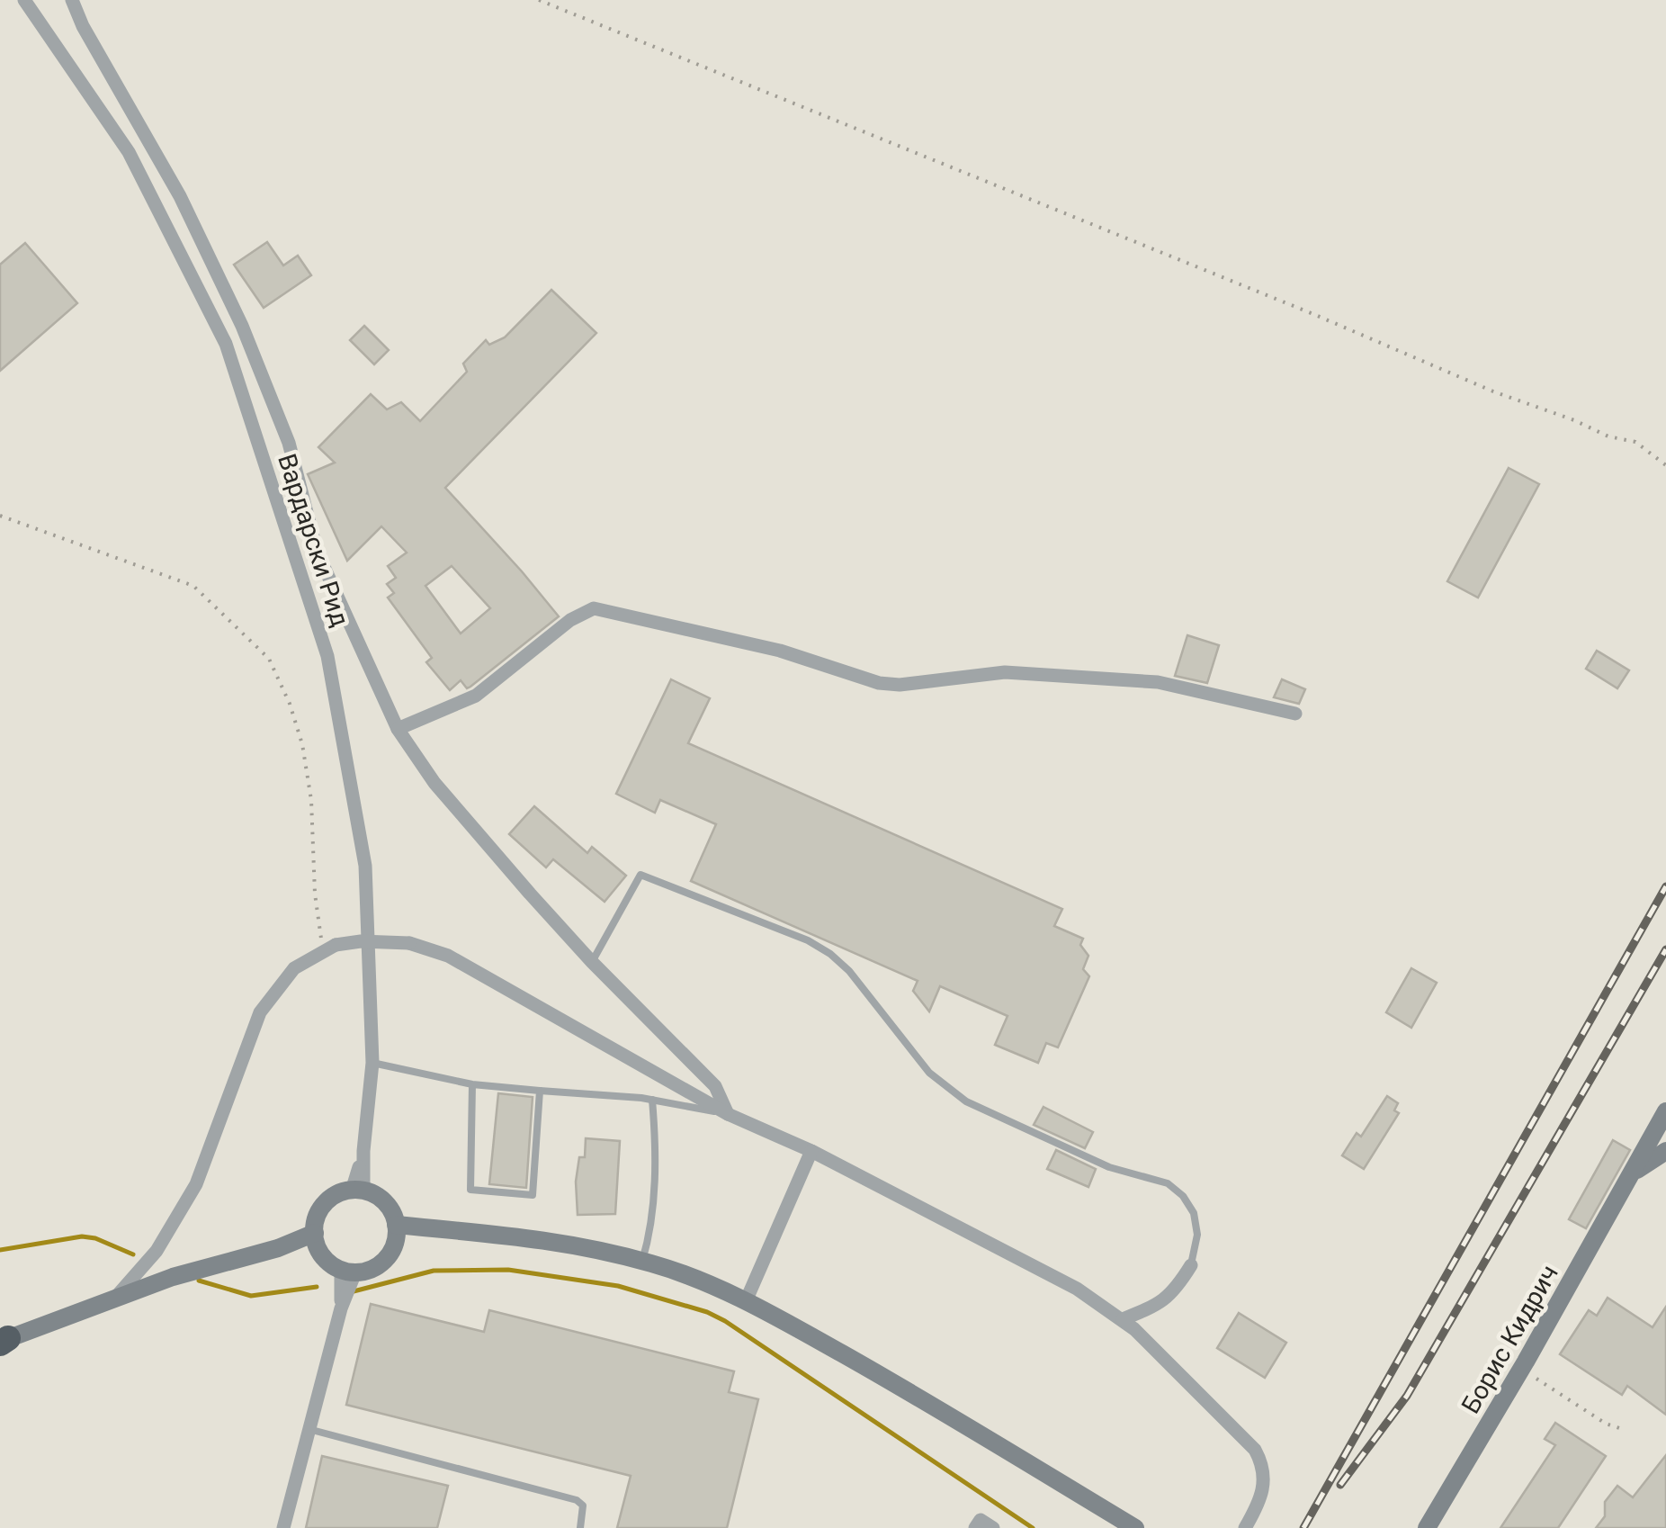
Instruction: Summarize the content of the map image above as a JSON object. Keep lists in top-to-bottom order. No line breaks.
{"streets":{"main road":["Борис Кидрич"],"street":["Вардарски Рид"]}}
